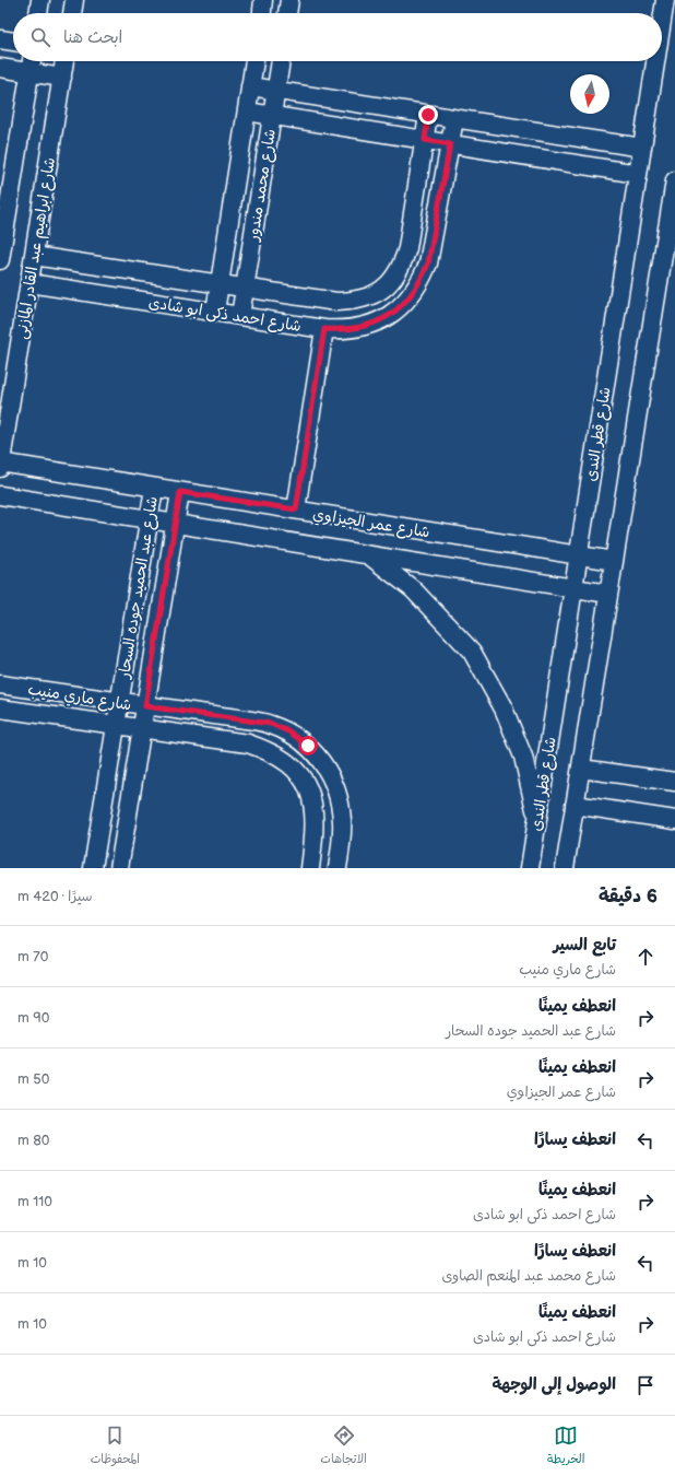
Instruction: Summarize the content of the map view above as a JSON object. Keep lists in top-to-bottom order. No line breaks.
{"streets":{"street":["شارع محمد مندور","شارع ابراهيم عبد القادر المازنى","شارع احمد ذكى ابو شادى","شارع قطر الندى","شارع عمر الجيزاوي","شارع عبد الحميد جوده السحار","شارع ماري منيب"]},"crossings":[["شارع محمد مندور","شارع احمد ذكى ابو شادى"],["شارع ابراهيم عبد القادر المازنى","شارع احمد ذكى ابو شادى"],["شارع ابراهيم عبد القادر المازنى","شارع عمر الجيزاوي"],["شارع قطر الندى","شارع عمر الجيزاوي"],["شارع عمر الجيزاوي","شارع عبد الحميد جوده السحار"],["شارع عبد الحميد جوده السحار","شارع ماري منيب"]],"north":"bottom","page":{"search":"ابحث هنا","heading":["6 دقيقة","سيرًا · 420 m"],"list":[["تابع السير","شارع ماري منيب","70 m"],["انعطف يمينًا","شارع عبد الحميد جوده السحار","90 m"],["انعطف يمينًا","شارع عمر الجيزاوي","50 m"],["انعطف يسارًا","80 m"],["انعطف يمينًا","شارع احمد ذكى ابو شادى","110 m"],["انعطف يسارًا","شارع محمد عبد المنعم الصاوى","10 m"],["انعطف يمينًا","شارع احمد ذكى ابو شادى","10 m"],"الوصول إلى الوجهة"],"nav":["الخريطة","الاتجاهات","المحفوظات"]}}
